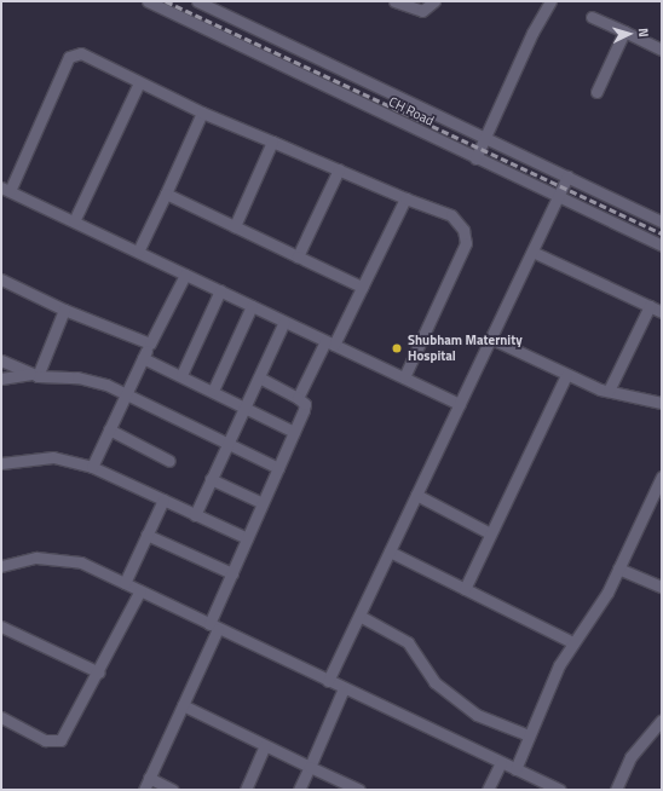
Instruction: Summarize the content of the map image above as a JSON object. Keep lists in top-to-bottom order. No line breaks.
{"streets":{"street":["CH Road"]},"places":["Shubham Maternity Hospital"],"north":"right"}
